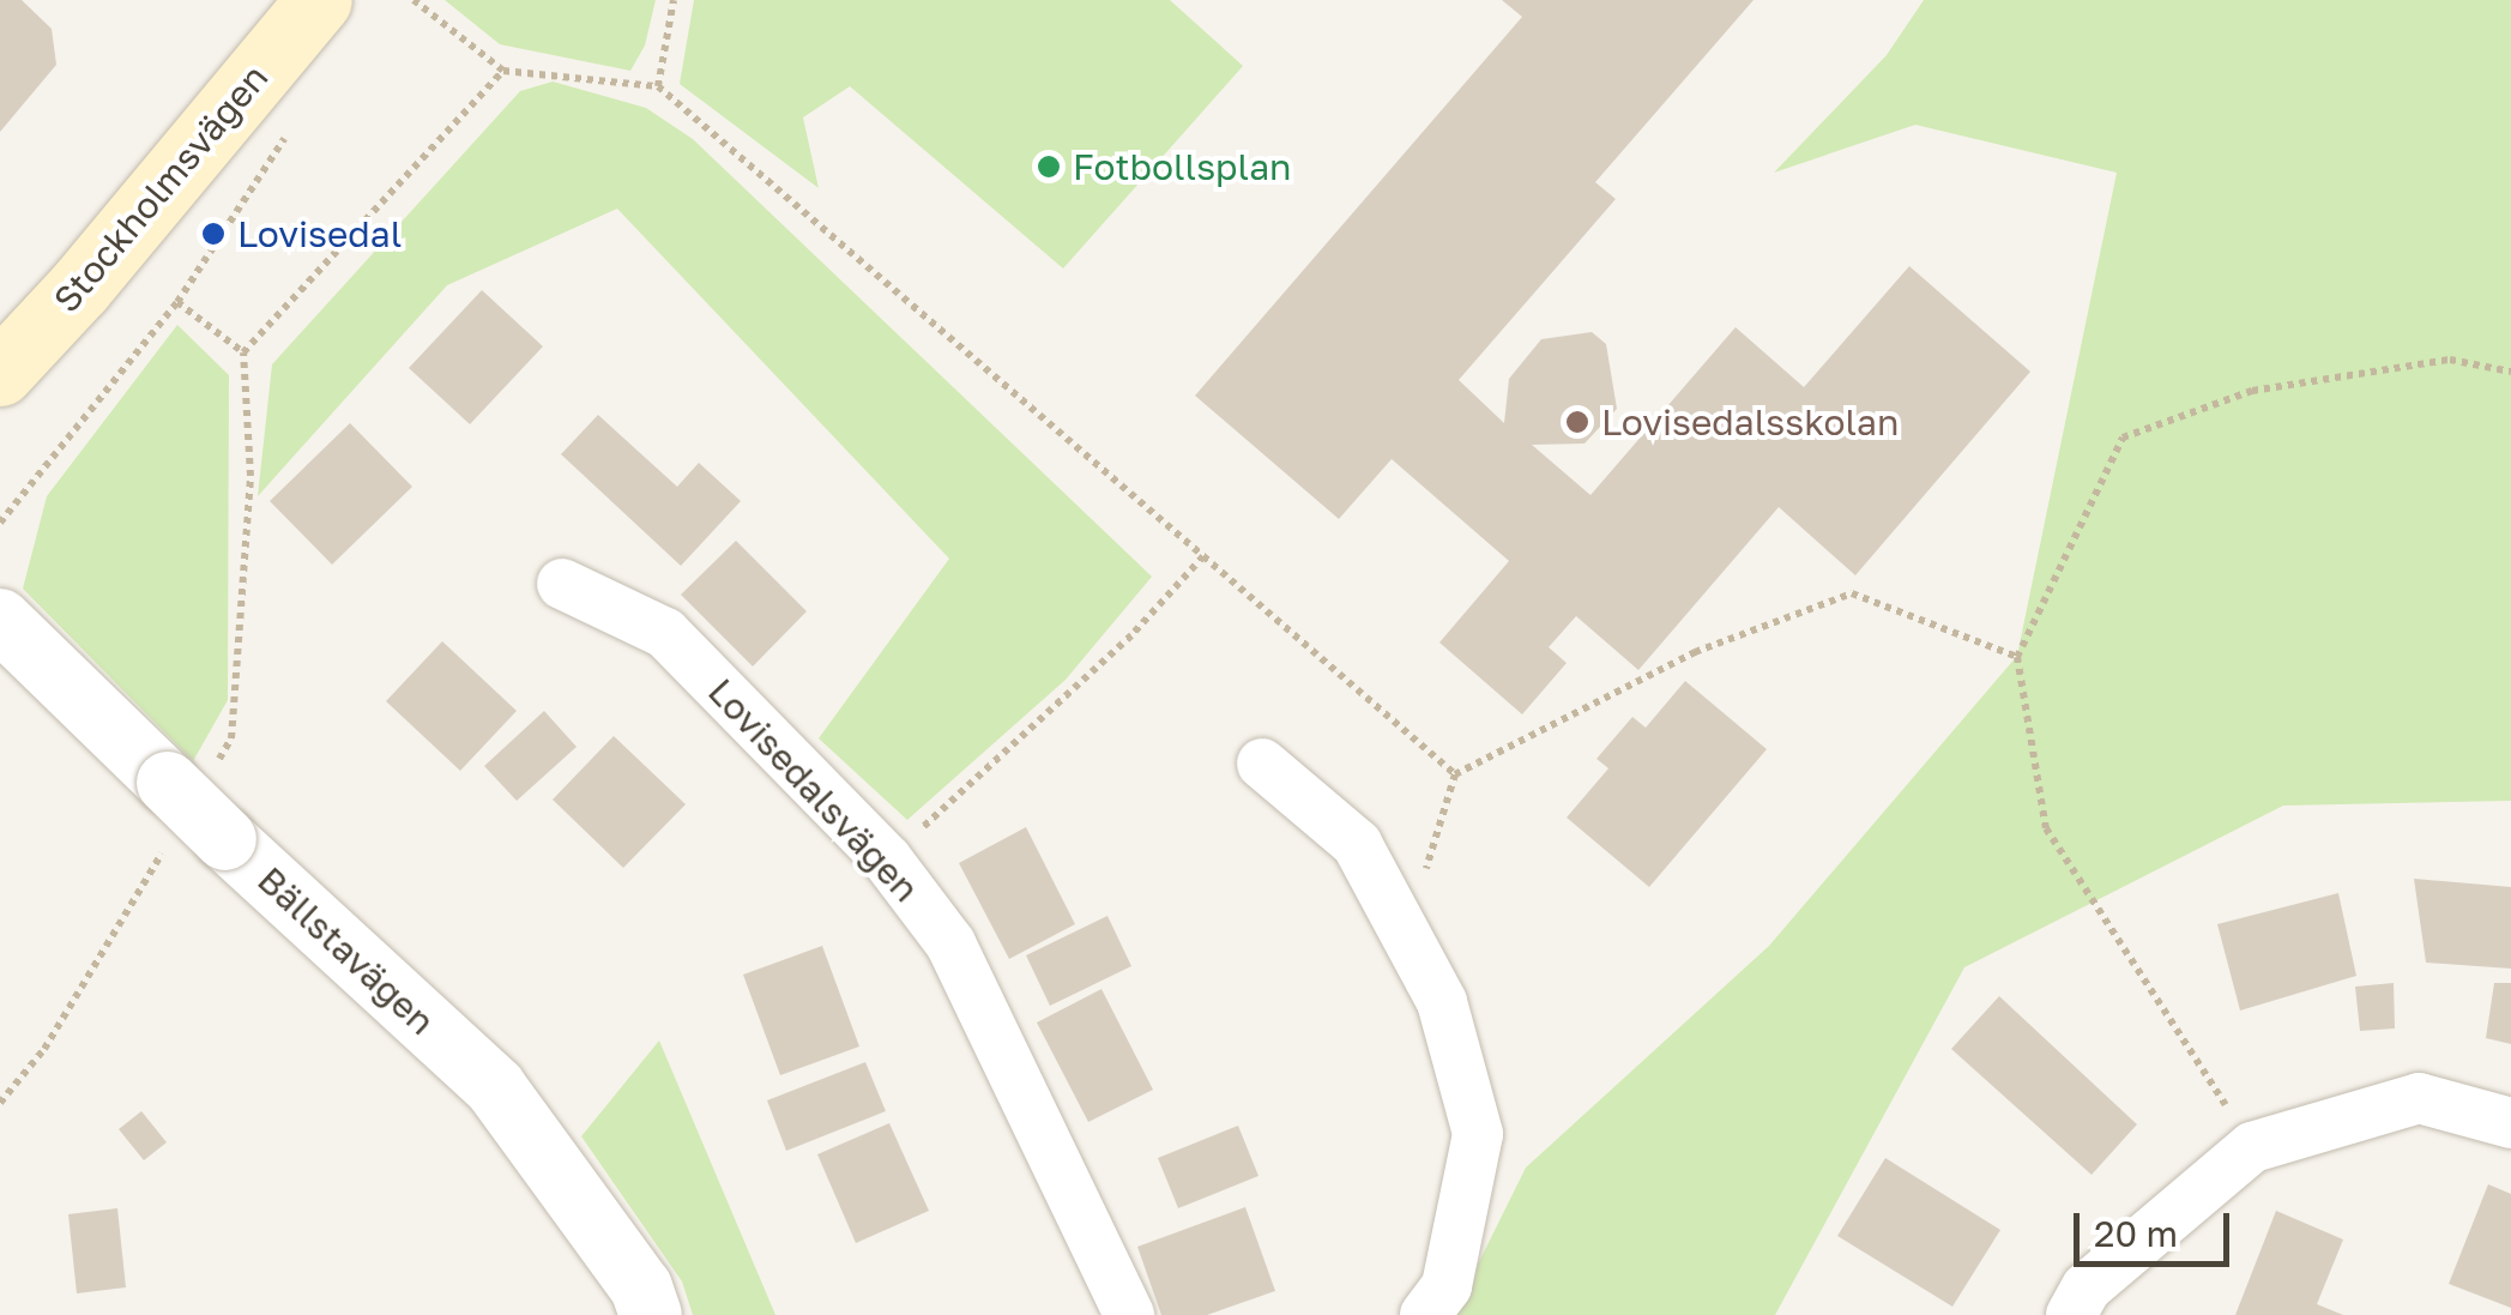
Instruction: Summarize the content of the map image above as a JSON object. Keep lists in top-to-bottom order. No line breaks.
{"streets":{"main road":["Stockholmsvägen"],"street":["Lovisedalsvägen","Bällstavägen"]},"places":["Fotbollsplan","Lovisedal","Lovisedalsskolan"],"scale_bar":"20 m"}
